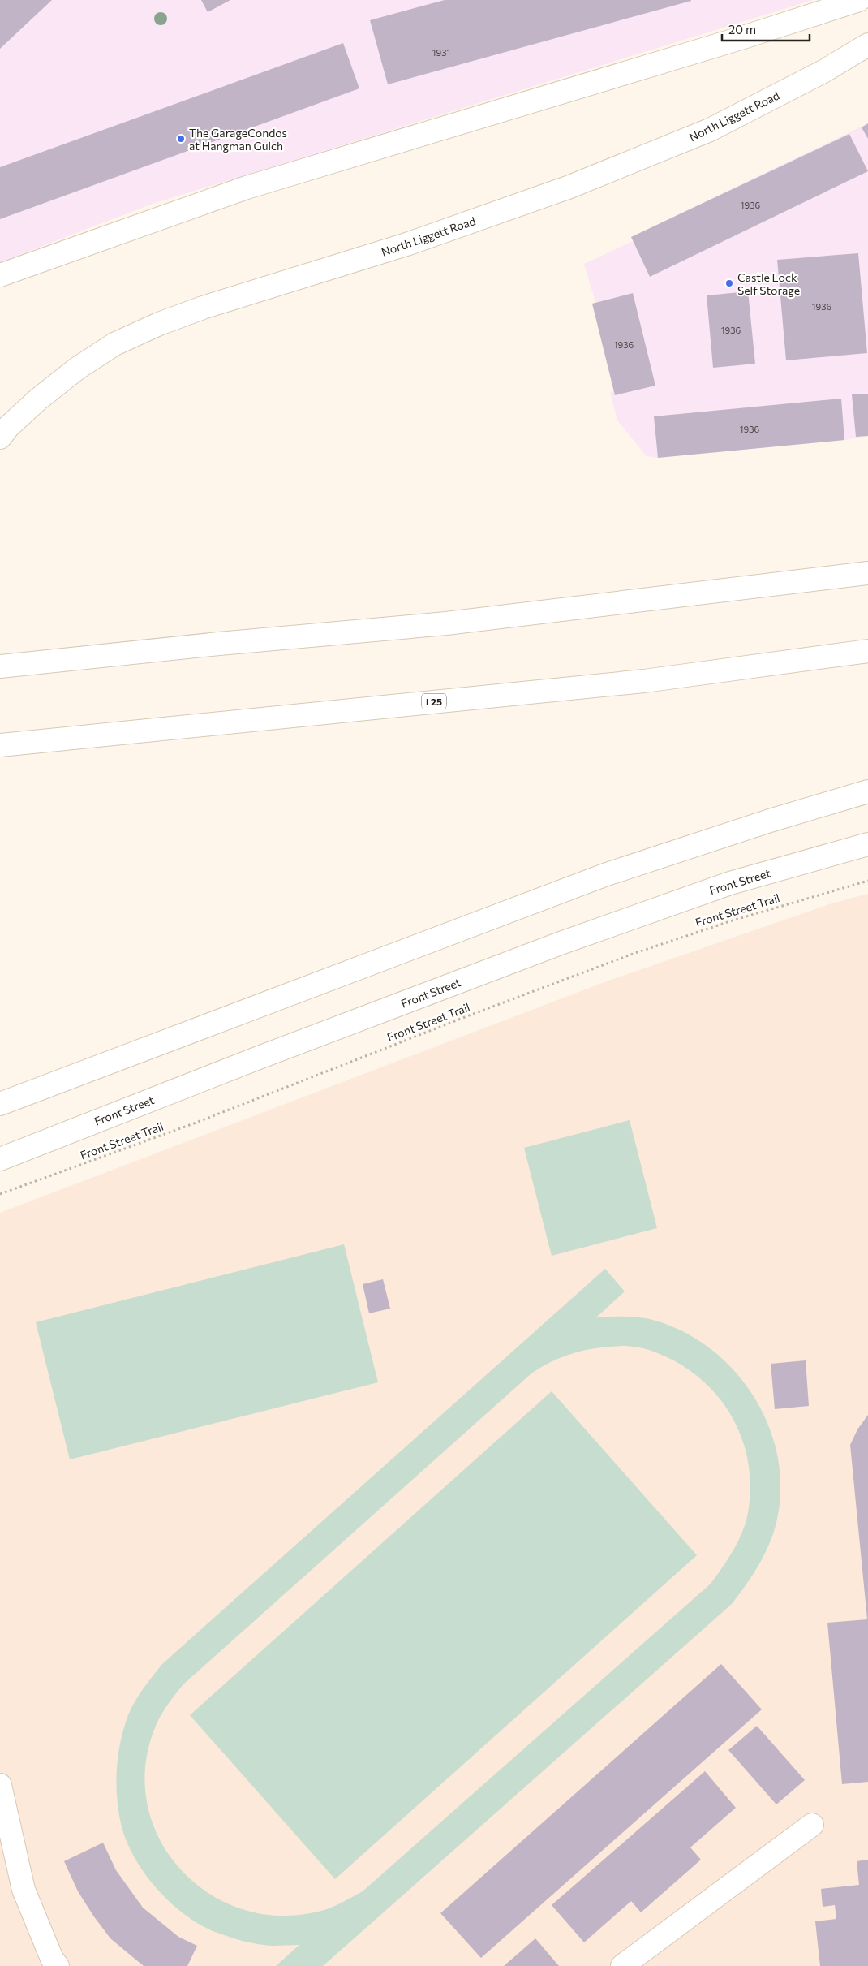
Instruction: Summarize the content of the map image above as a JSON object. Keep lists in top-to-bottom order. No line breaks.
{"streets":{"main road":["North Liggett Road","I 25","Front Street"],"path":["Front Street Trail"]},"places":["The GarageCondos at Hangman Gulch","Castle Lock Self Storage"],"house_numbers":["1931","1936","1936","1936","1936","1936"],"scale_bar":"20 m"}
